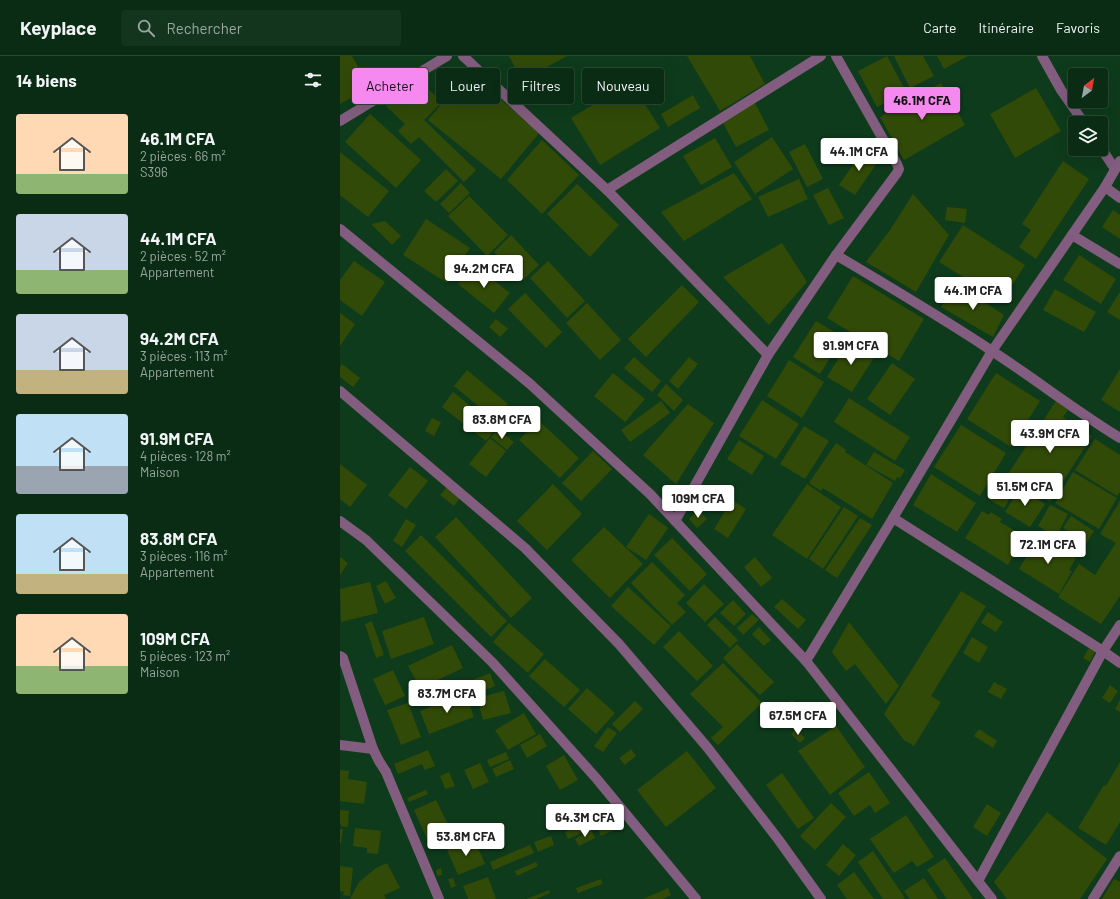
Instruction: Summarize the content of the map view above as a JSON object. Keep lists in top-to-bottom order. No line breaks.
{"north":"top right","page":{"header":"Keyplace","search":"Rechercher","nav":["Carte","Itinéraire","Favoris"],"heading":"14 biens","chip":["Acheter","Louer","Filtres","Nouveau"],"price":["46.1M CFA","44.1M CFA","94.2M CFA","44.1M CFA","91.9M CFA","83.8M CFA","43.9M CFA","51.5M CFA","109M CFA","72.1M CFA","83.7M CFA","67.5M CFA","64.3M CFA","53.8M CFA"],"list":[{"name":"46.1M CFA","note":"2 pièces · 66 m² · S396"},{"name":"44.1M CFA","note":"2 pièces · 52 m² · Appartement"},{"name":"94.2M CFA","note":"3 pièces · 113 m² · Appartement"},{"name":"91.9M CFA","note":"4 pièces · 128 m² · Maison"},{"name":"83.8M CFA","note":"3 pièces · 116 m² · Appartement"},{"name":"109M CFA","note":"5 pièces · 123 m² · Maison"}]}}
